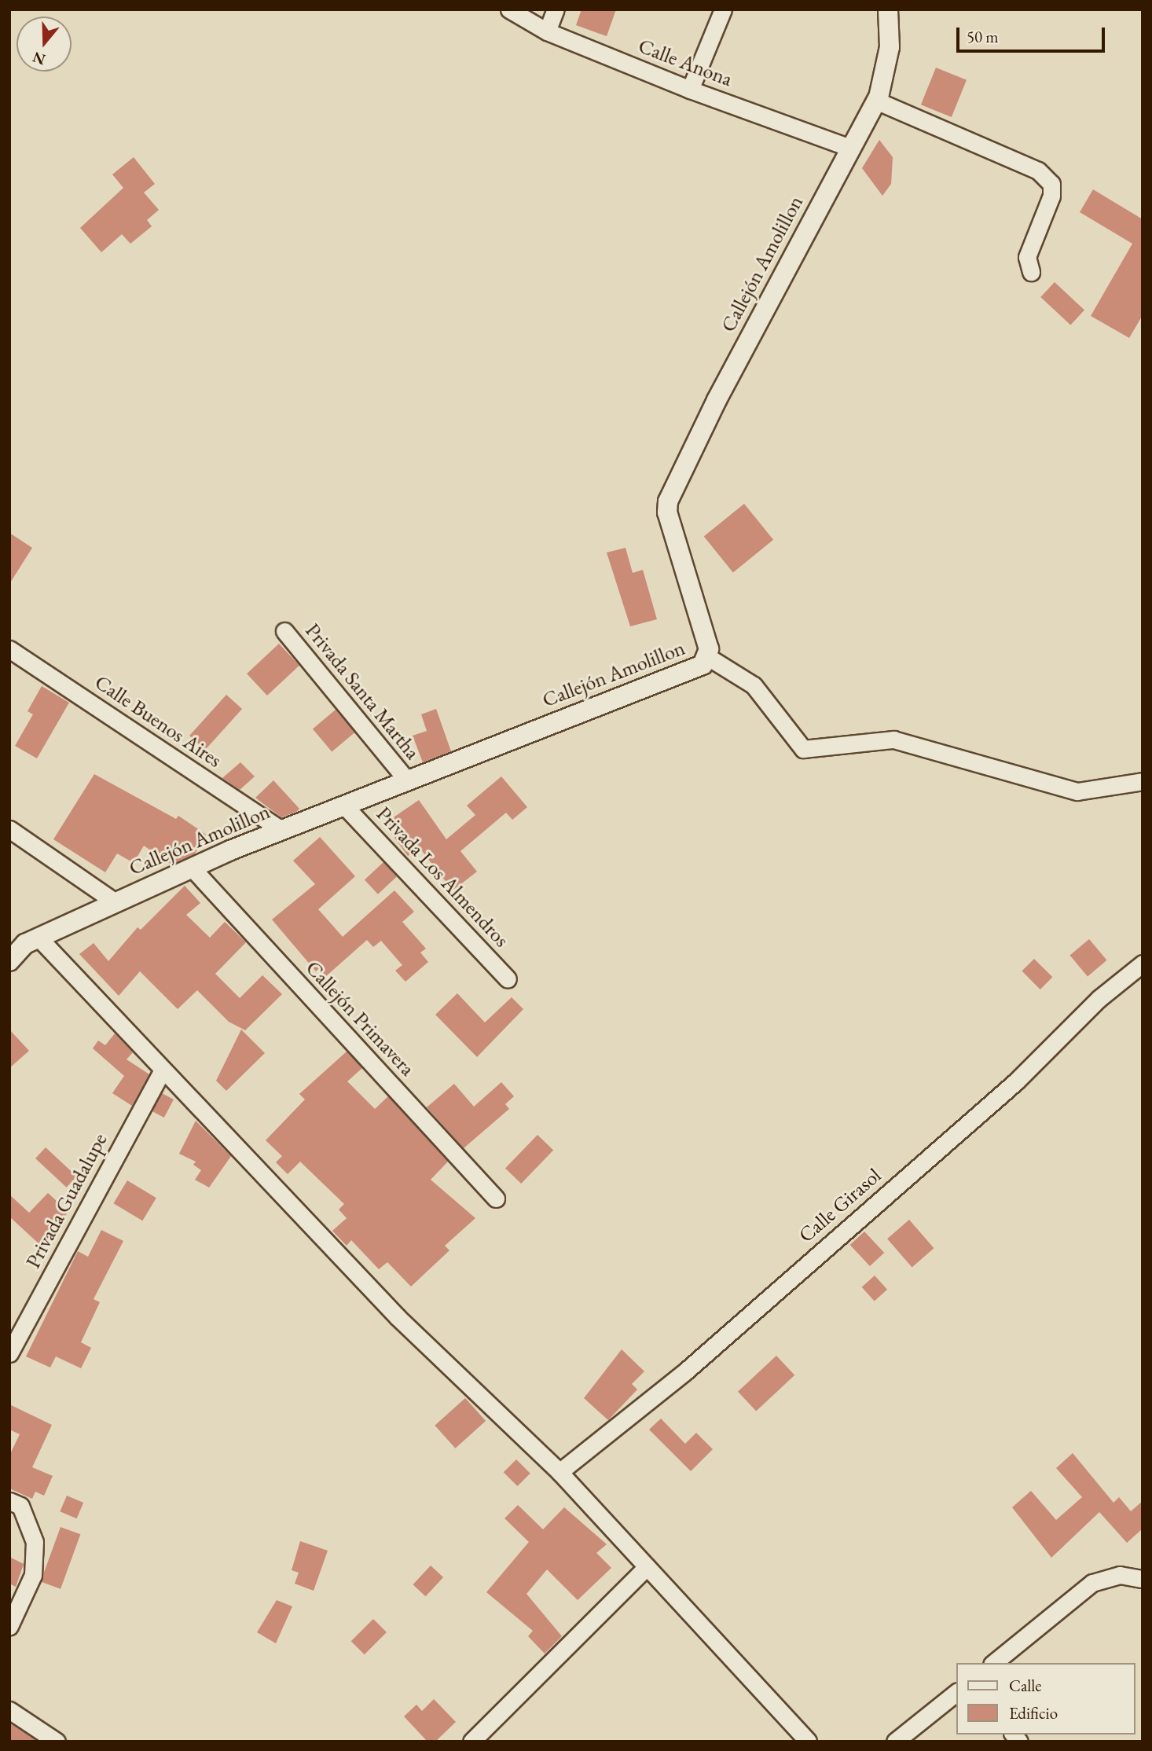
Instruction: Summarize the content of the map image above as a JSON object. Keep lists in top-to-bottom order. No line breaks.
{"streets":{"street":["Calle Anona","Callejón Amolillon","Privada Santa Martha","Calle Buenos Aires","Privada Los Almendros","Callejón Primavera","Privada Guadalupe","Calle Girasol"]},"crossings":[["Calle Anona","Callejón Amolillon"],["Callejón Amolillon","Privada Santa Martha"],["Callejón Amolillon","Calle Buenos Aires"],["Callejón Amolillon","Privada Los Almendros"],["Callejón Amolillon","Callejón Primavera"]],"legend":["Calle","Edificio"],"scale_bar":"50 m","north":"bottom"}
